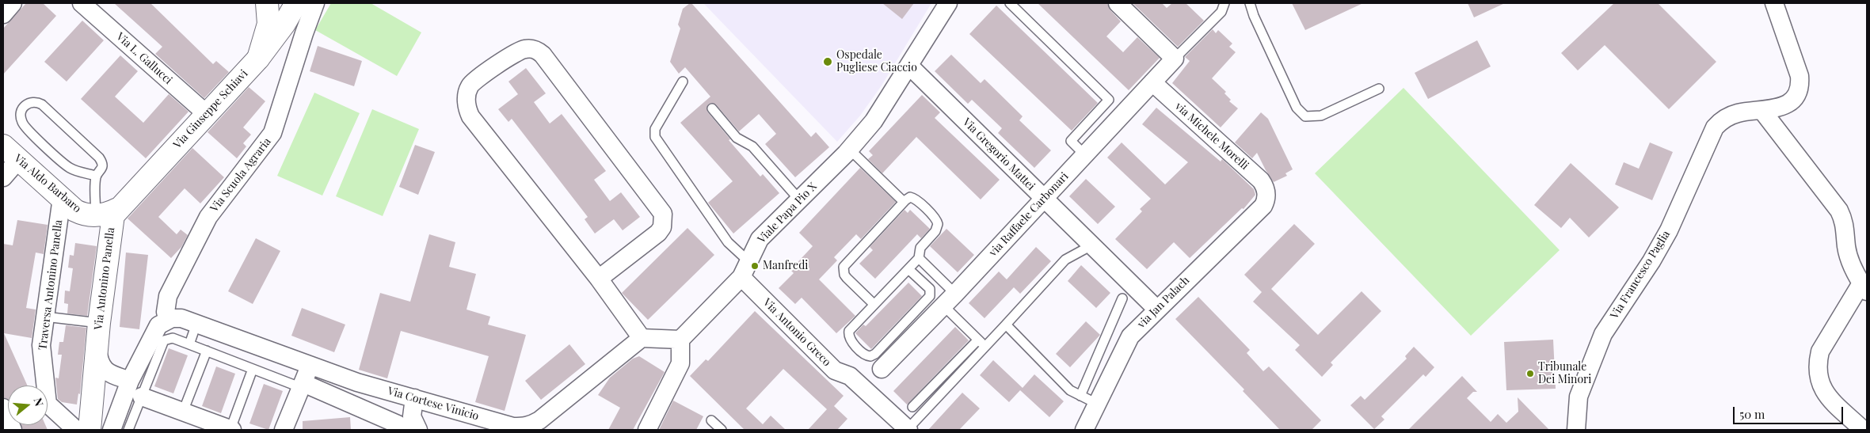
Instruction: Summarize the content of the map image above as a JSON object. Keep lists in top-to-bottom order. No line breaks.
{"streets":{"main road":["Via Giuseppe Schiavi","Via Aldo Barbaro","Via Antonino Panella"],"street":["Via L. Gallucci","via Michele Morelli","Via Gregorio Mattei","Via Scuola Agraria","Viale Papa Pio X","via Raffaele Carbonari","Via Francesco Paglia","Traversa Antonino Panella","via Jan Palach","Via Antonio Greco","Via Cortese Vinicio"]},"crossings":[["Via L. Gallucci","Via Giuseppe Schiavi"],["Via Giuseppe Schiavi","Via Aldo Barbaro"],["Via Giuseppe Schiavi","Via Antonino Panella"],["via Michele Morelli","via Raffaele Carbonari"],["via Michele Morelli","via Jan Palach"],["Via Gregorio Mattei","Viale Papa Pio X"],["Via Gregorio Mattei","via Raffaele Carbonari"],["Via Gregorio Mattei","via Jan Palach"],["Via Scuola Agraria","Via Cortese Vinicio"],["Via Aldo Barbaro","Via Antonino Panella"],["Via Aldo Barbaro","Traversa Antonino Panella"],["Viale Papa Pio X","Via Antonio Greco"]],"places":["Ospedale Pugliese Ciaccio","Manfredi","Tribunale Dei Minori"],"scale_bar":"50 m","north":"right"}
